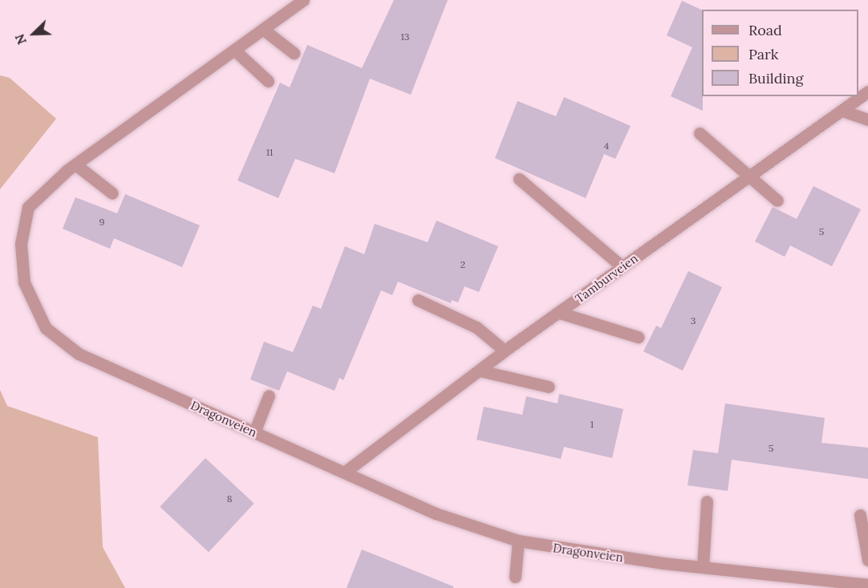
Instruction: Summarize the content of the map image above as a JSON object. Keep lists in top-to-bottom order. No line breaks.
{"streets":{"street":["Tamburveien","Dragonveien"]},"crossings":[["Tamburveien","Dragonveien"]],"house_numbers":["13","4","11","9","5","2","3","1","5","8"],"legend":["Road","Park","Building"],"north":"bottom left"}
